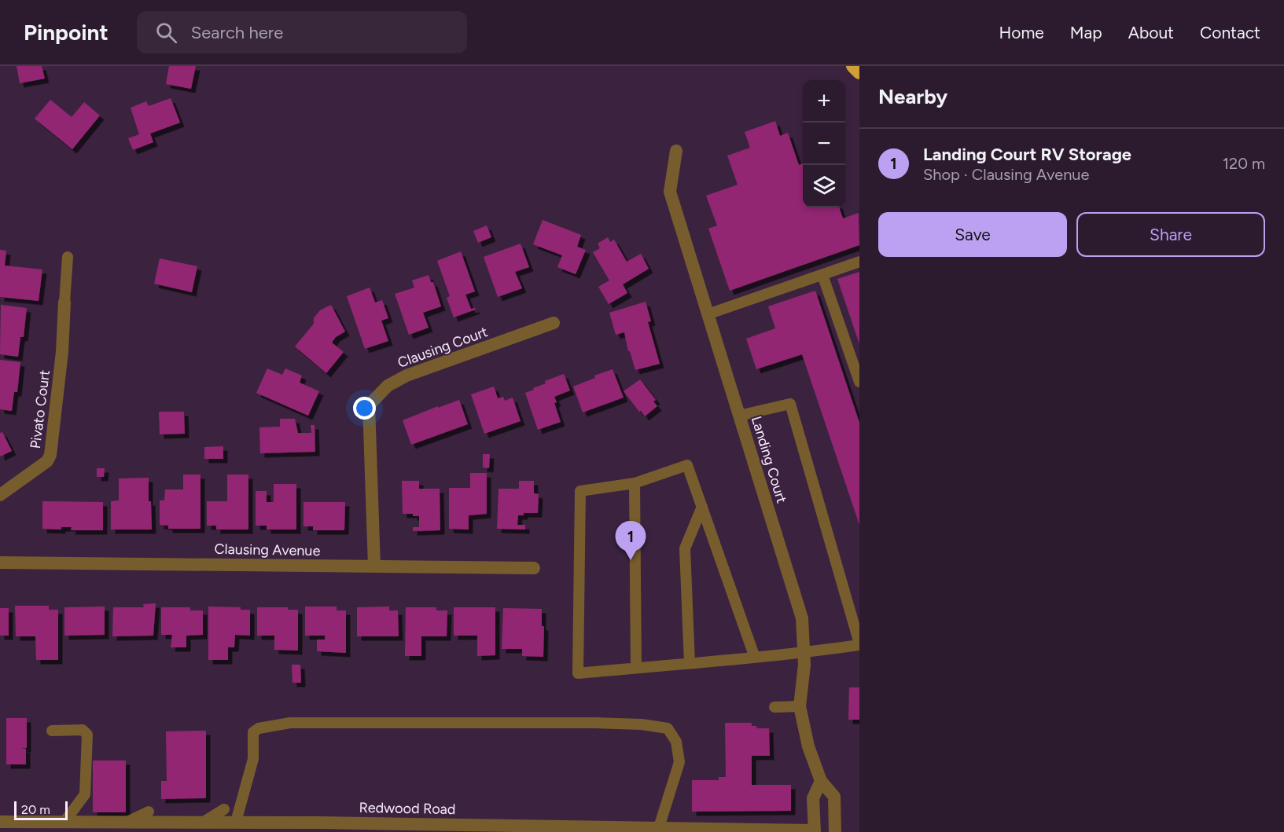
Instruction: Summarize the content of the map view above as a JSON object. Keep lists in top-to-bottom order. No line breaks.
{"streets":{"street":["Clausing Court","Pivato Court","Landing Court","Clausing Avenue","Redwood Road"]},"crossings":[["Clausing Court","Clausing Avenue"]],"scale_bar":"20 m","page":{"header":"Pinpoint","search":"Search here","nav":["Home","Map","About","Contact"],"heading":"Nearby","map_buttons":["+","−"],"list":[{"mark":"1","name":"Landing Court RV Storage","note":"Shop · Clausing Avenue","value":"120 m"}],"buttons":["Save","Share"],"pins":"1","scale":"20 m"}}
